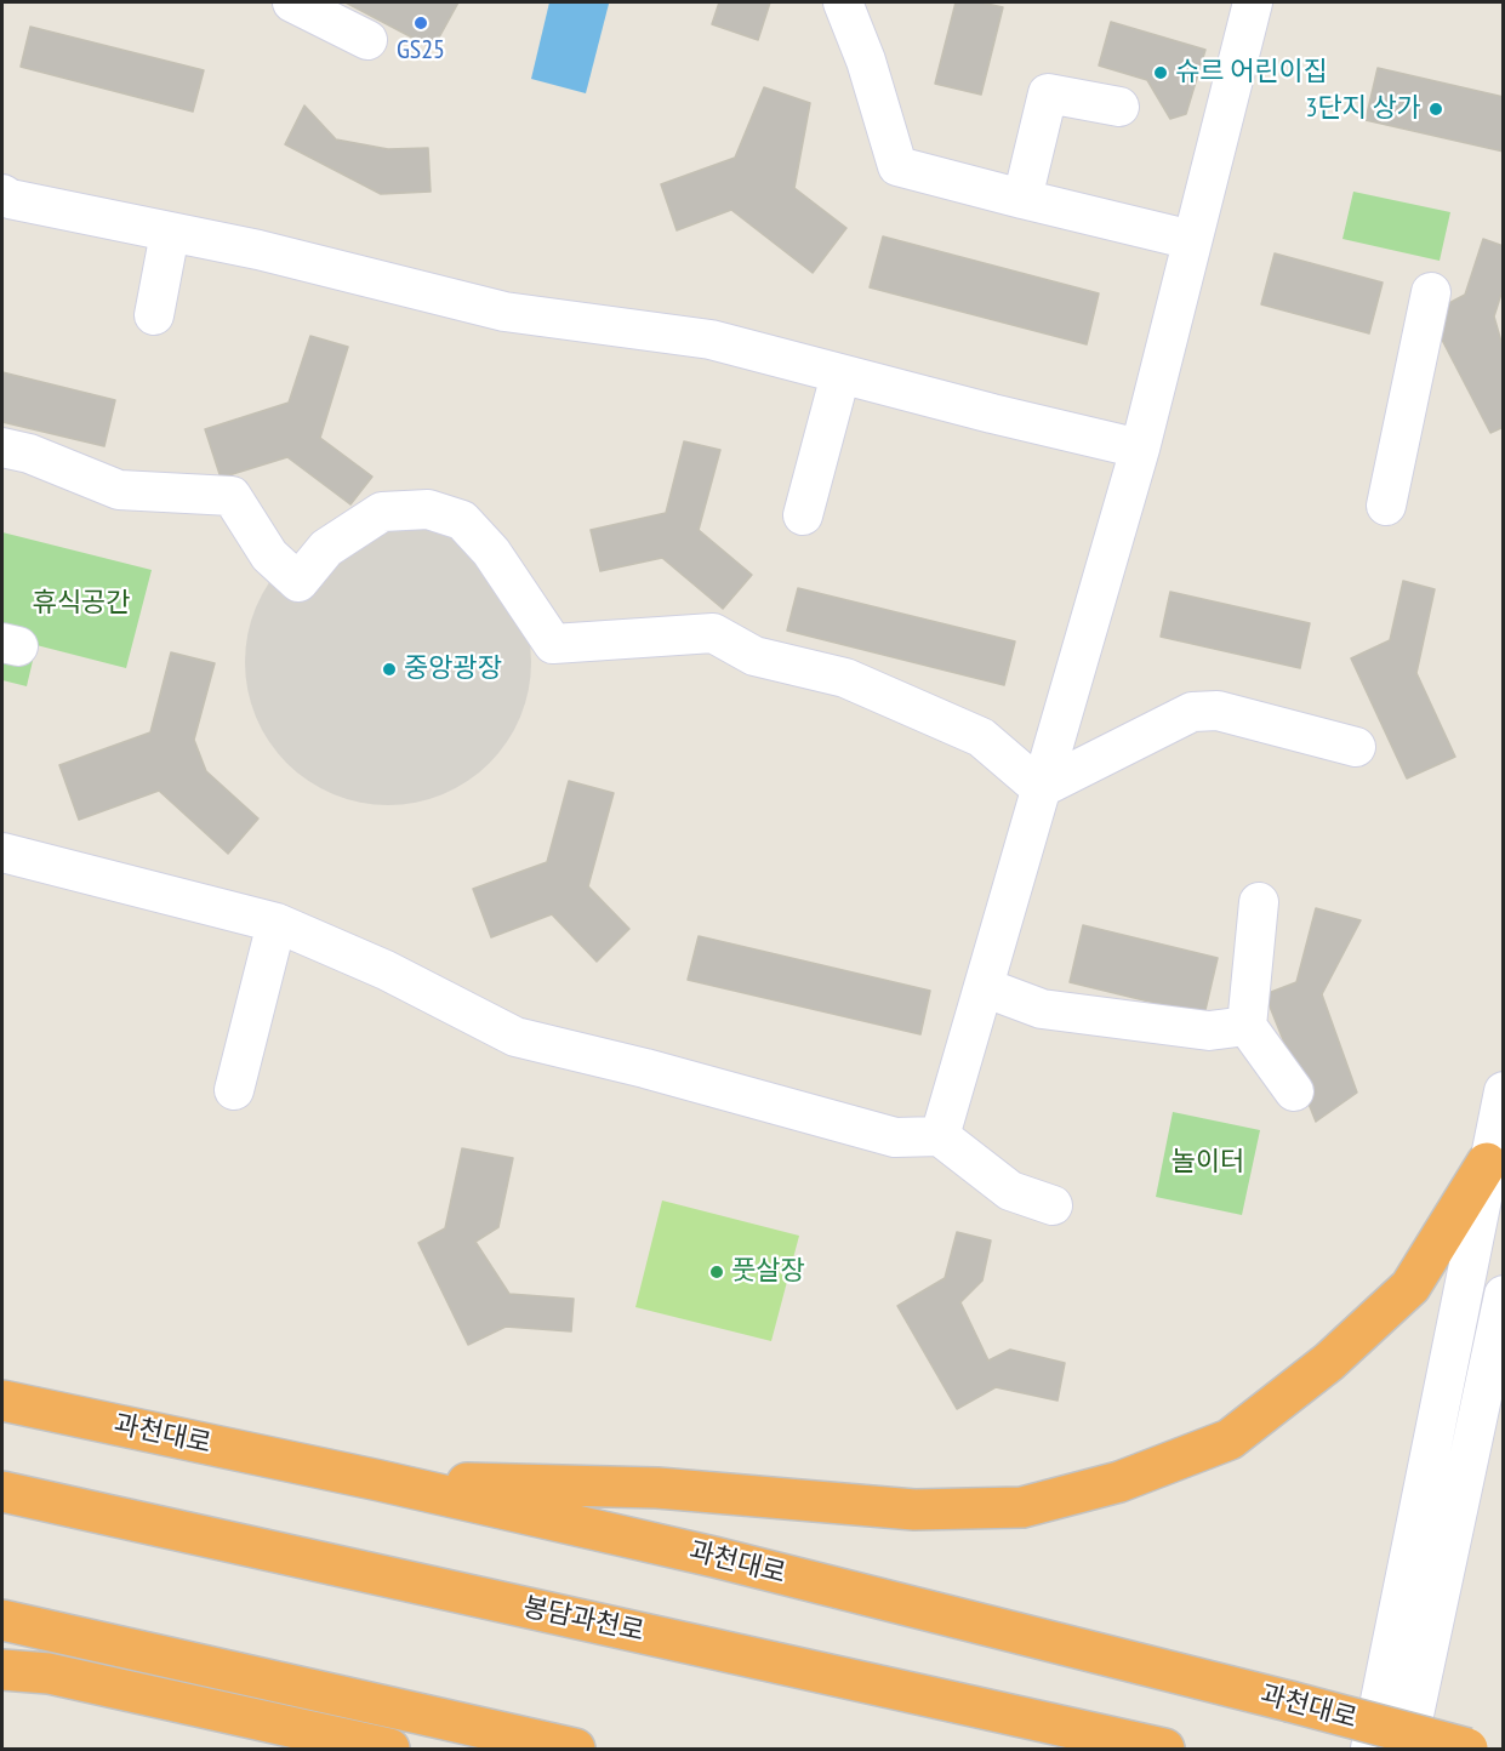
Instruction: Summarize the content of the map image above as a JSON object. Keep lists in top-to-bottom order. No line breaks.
{"streets":{"highway":["과천대로","봉담과천로"]},"parks":["휴식공간","놀이터"],"places":["GS25","슈르 어린이집","3단지 상가","중앙광장","풋살장"]}
